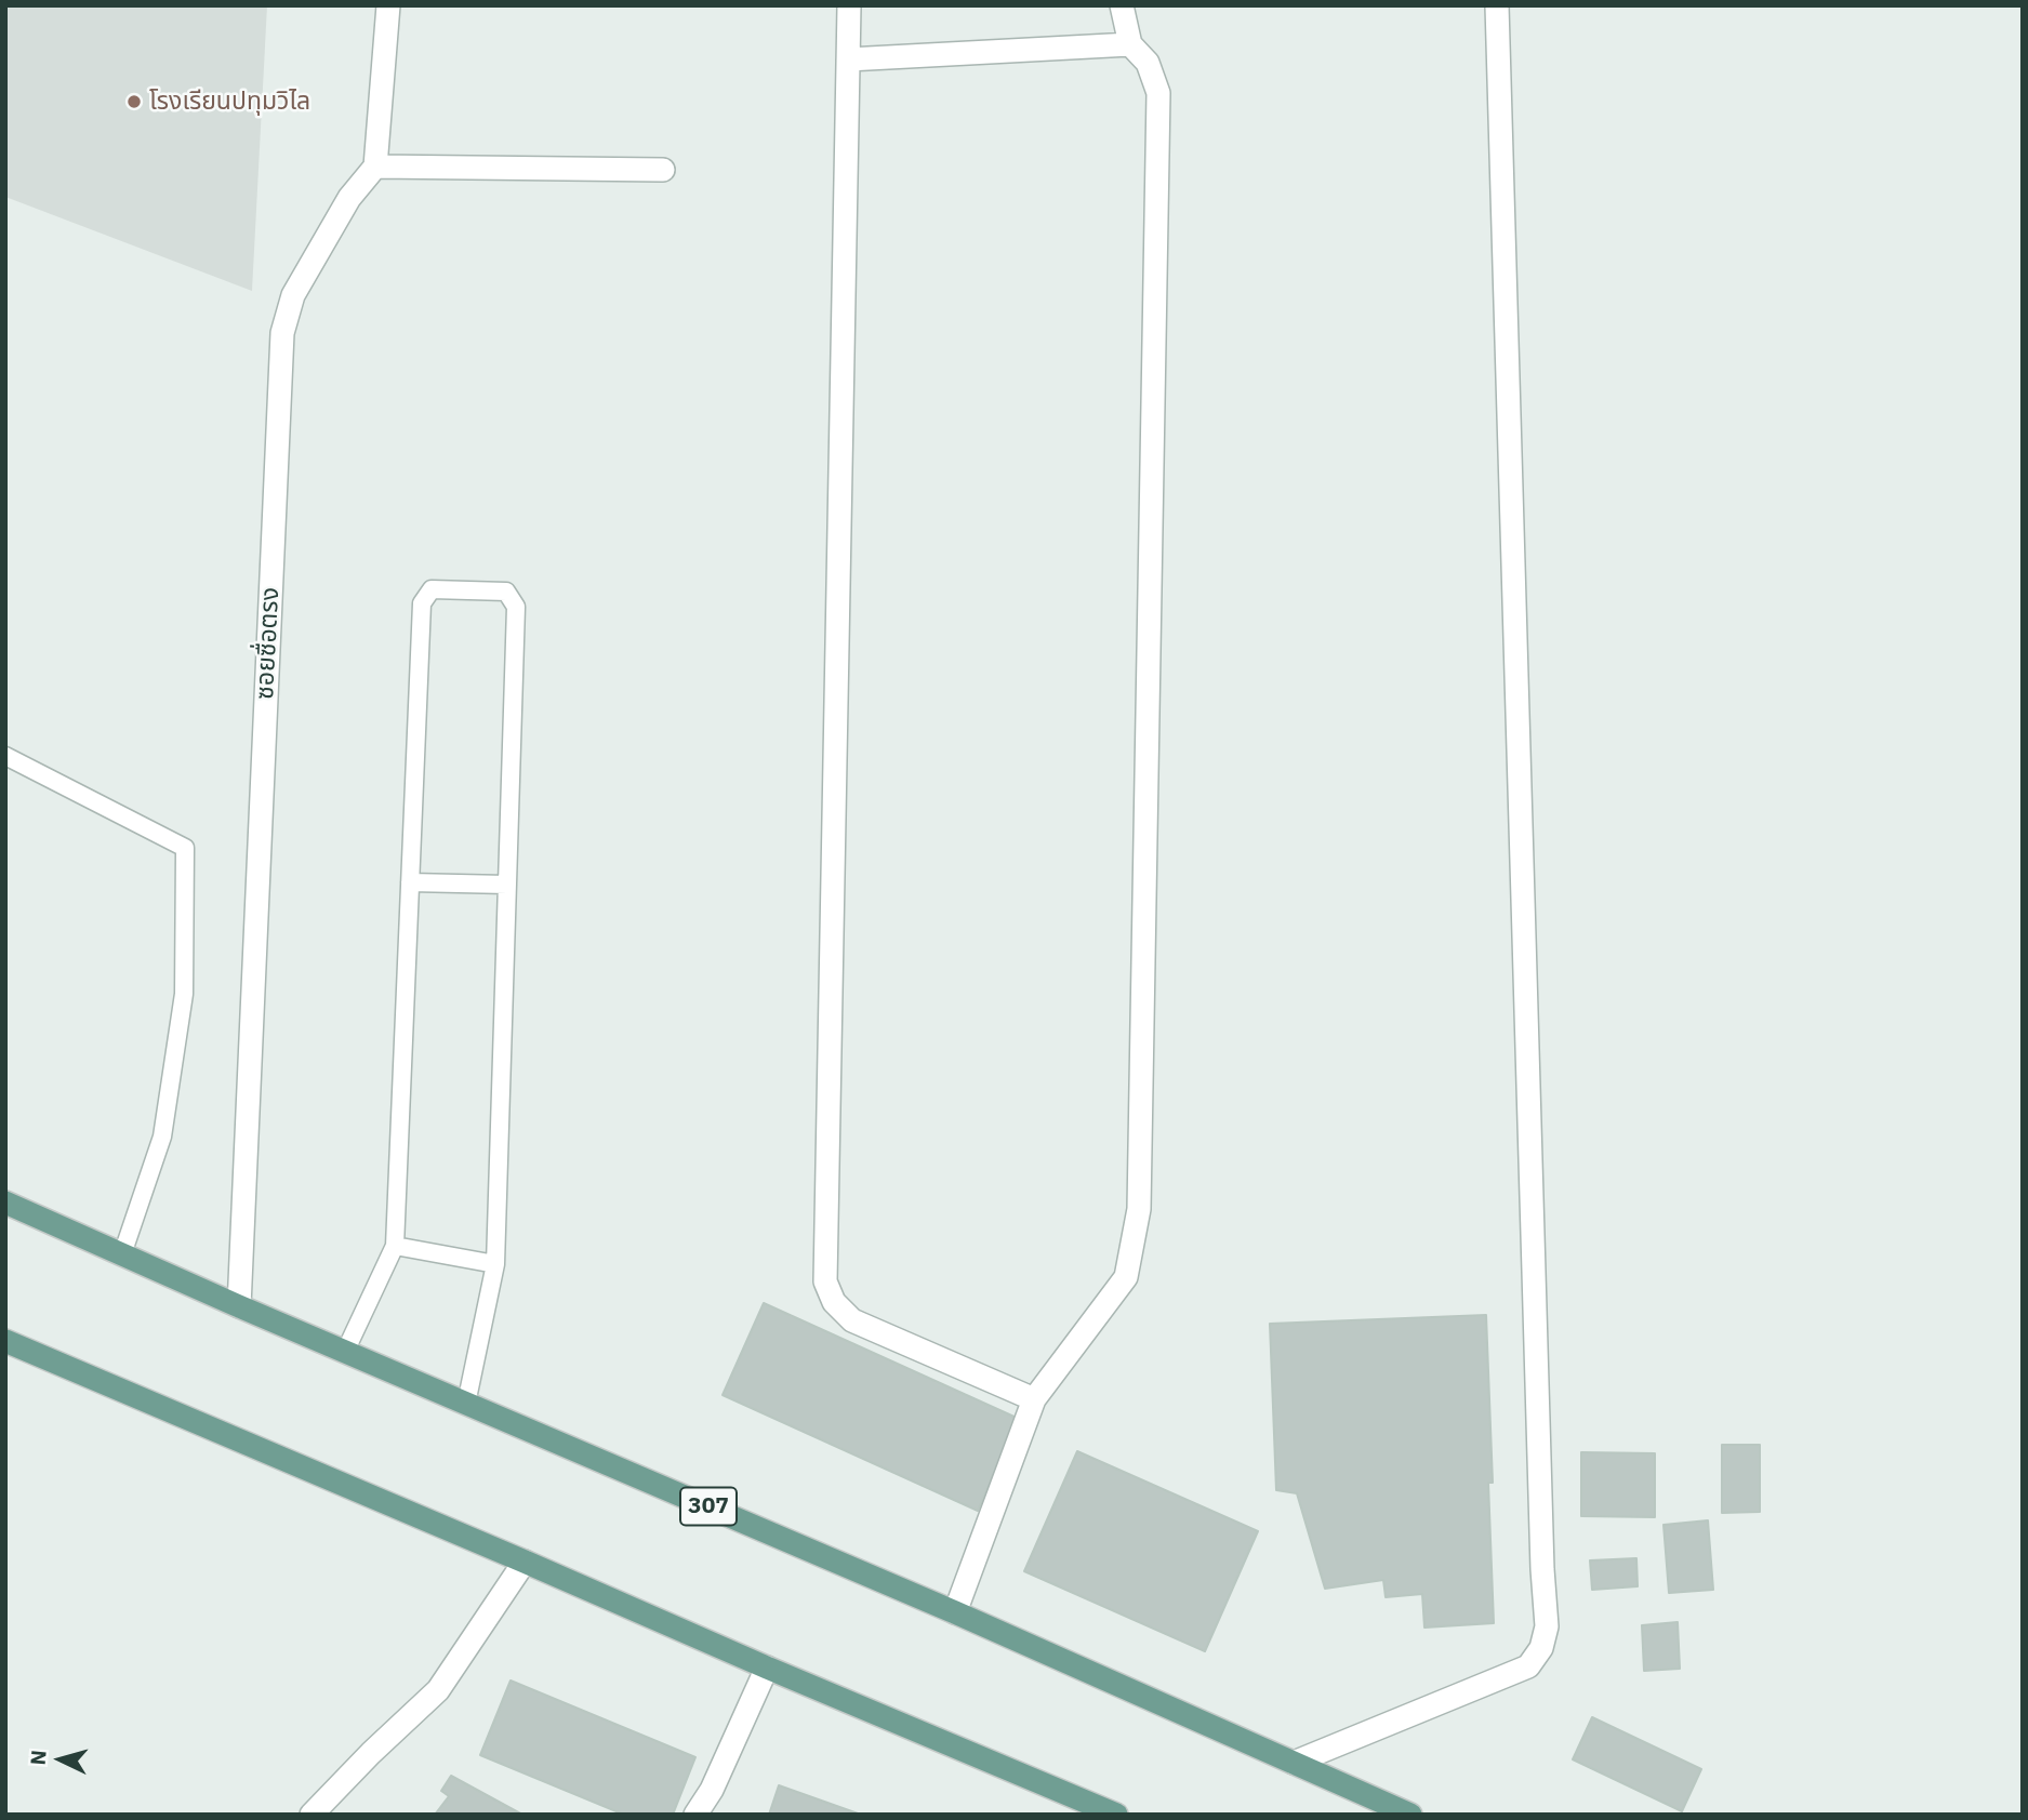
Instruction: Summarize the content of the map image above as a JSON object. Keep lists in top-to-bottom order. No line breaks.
{"streets":{"main road":["307"],"street":["ซอยซื่อตรง"]},"crossings":[["ซอยซื่อตรง","307"]],"places":["โรงเรียนปทุมวิไล"],"north":"left"}
